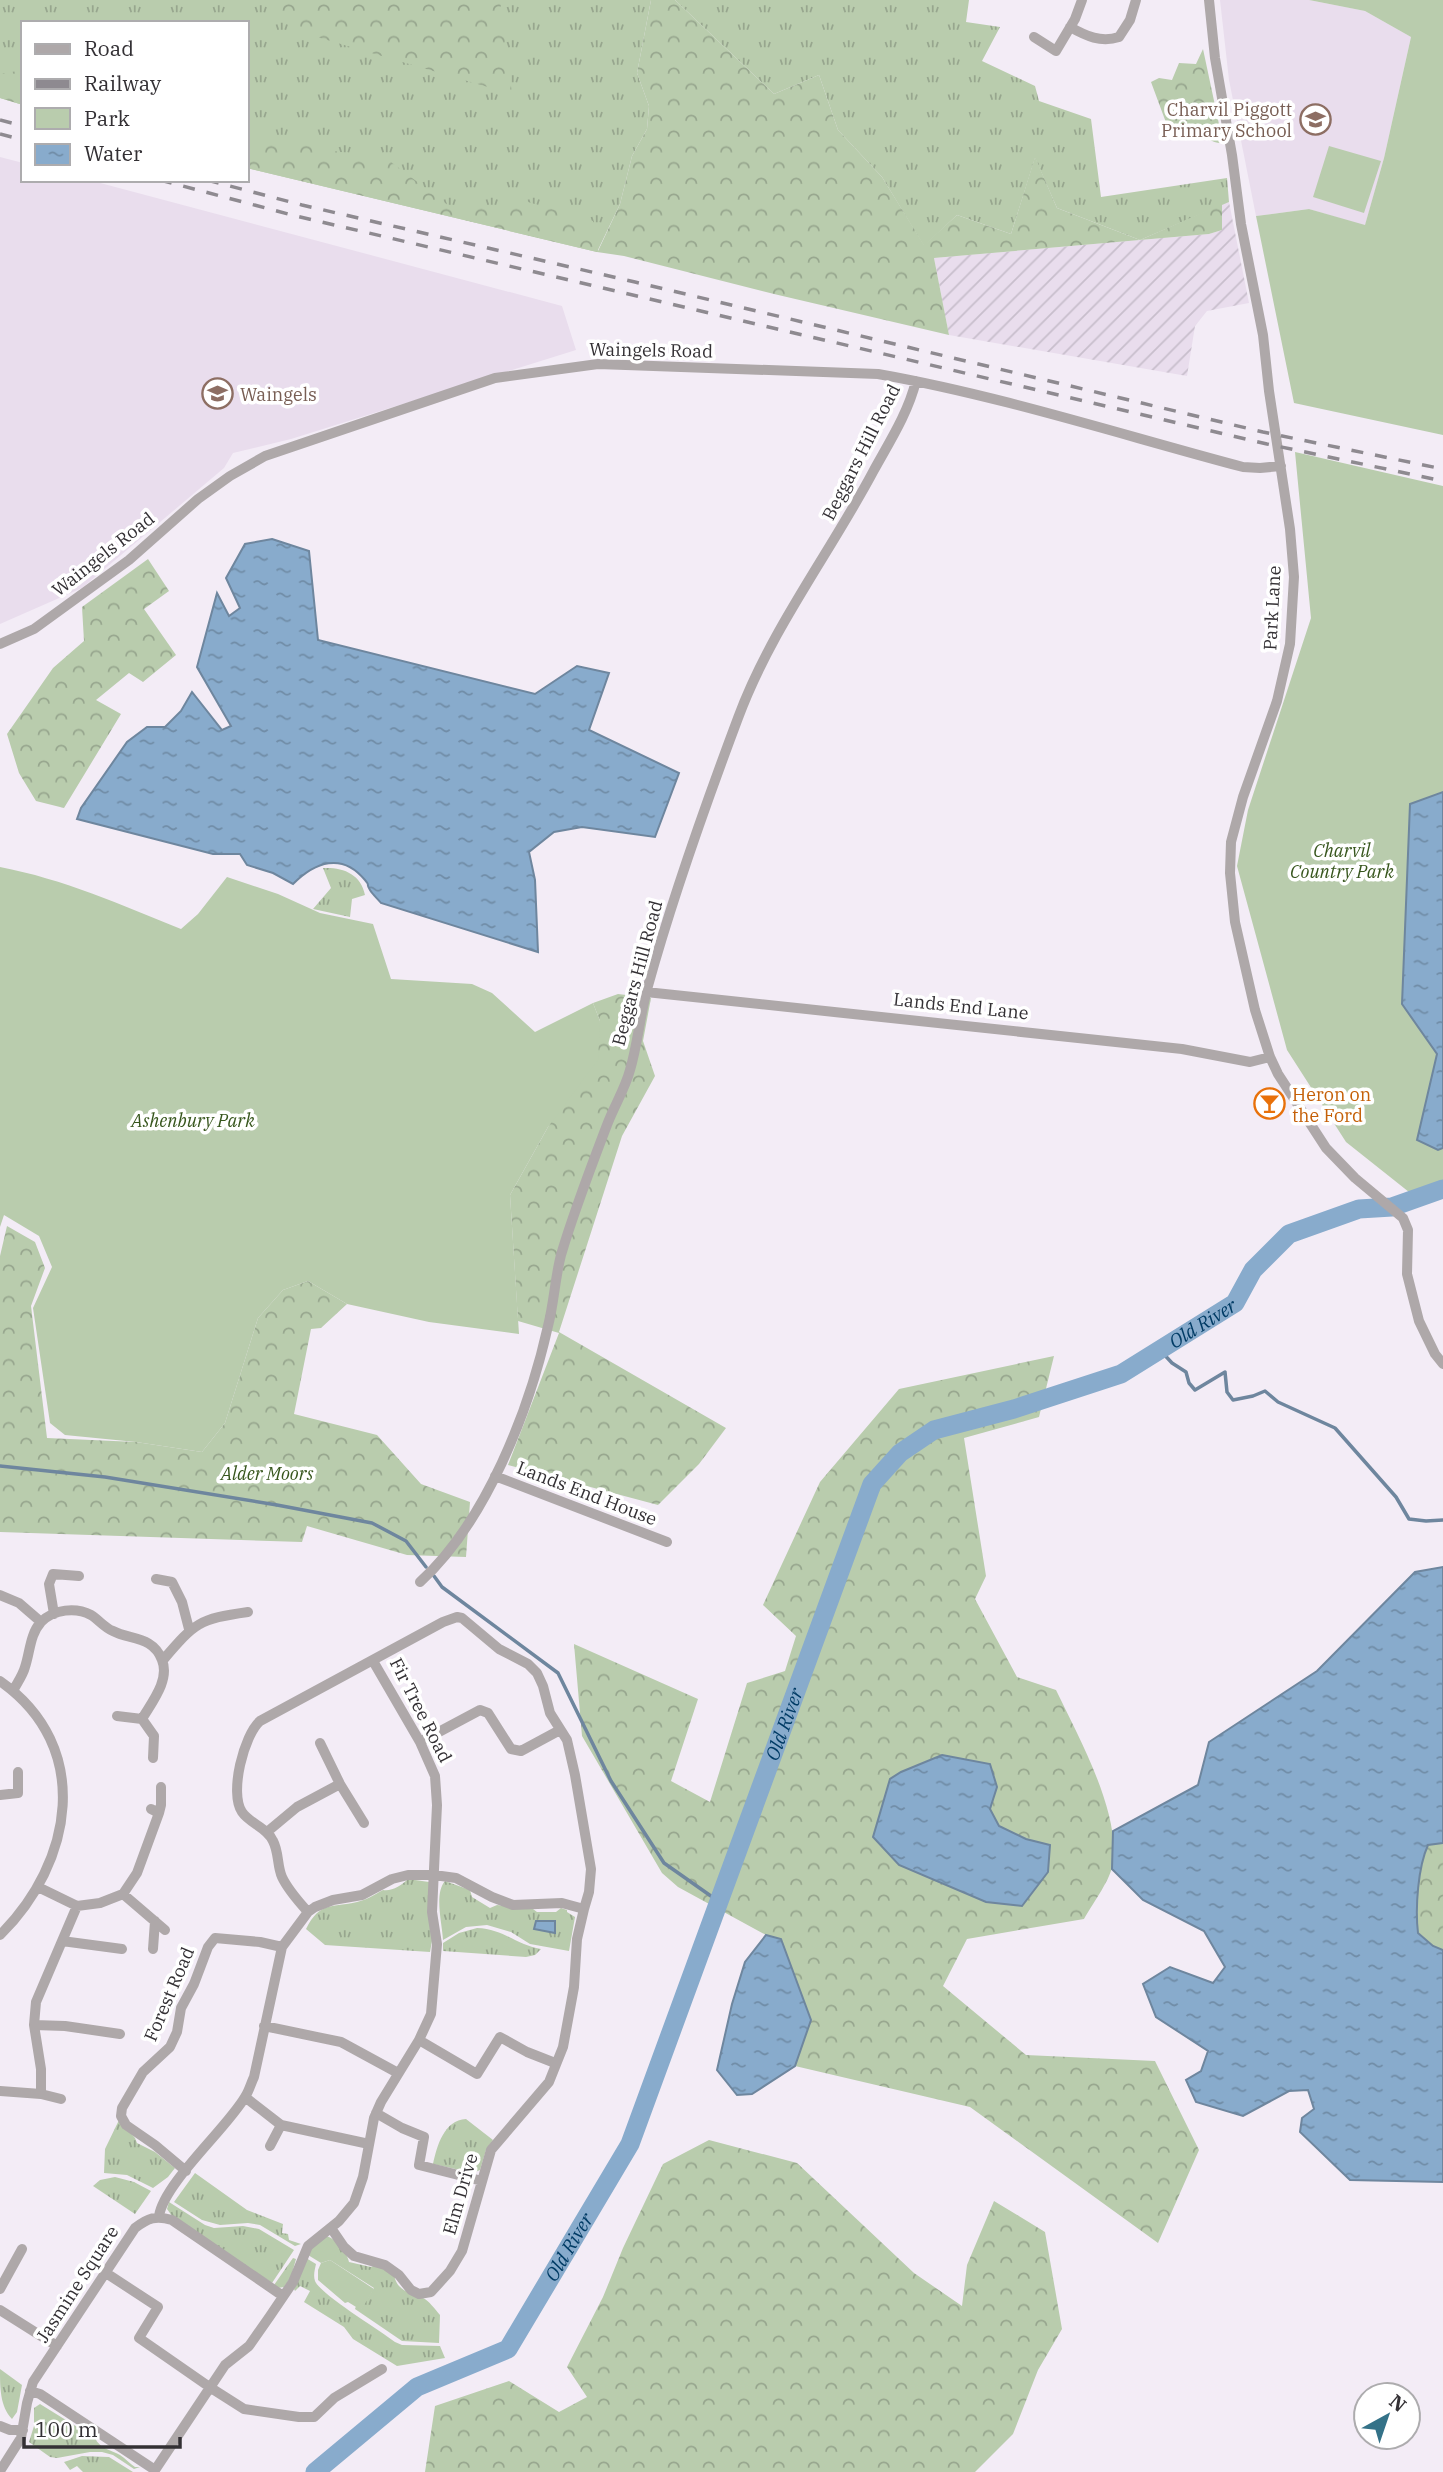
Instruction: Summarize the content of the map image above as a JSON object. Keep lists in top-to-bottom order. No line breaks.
{"streets":{"street":["Waingels Road","Beggars Hill Road","Park Lane","Lands End Lane","Lands End House","Fir Tree Road","Forest Road","Elm Drive","Jasmine Square"]},"crossings":[["Waingels Road","Beggars Hill Road"],["Waingels Road","Park Lane"],["Beggars Hill Road","Lands End Lane"],["Beggars Hill Road","Lands End House"],["Park Lane","Lands End Lane"],["Fir Tree Road","Elm Drive"]],"water":["Old River"],"parks":["Charvil Country Park","Ashenbury Park","Alder Moors"],"places":{"school or university":["Charvil Piggott Primary School","Waingels"],"bar":["Heron on the Ford"]},"legend":["Road","Railway","Park","Water"],"scale_bar":"100 m","north":"top right"}
